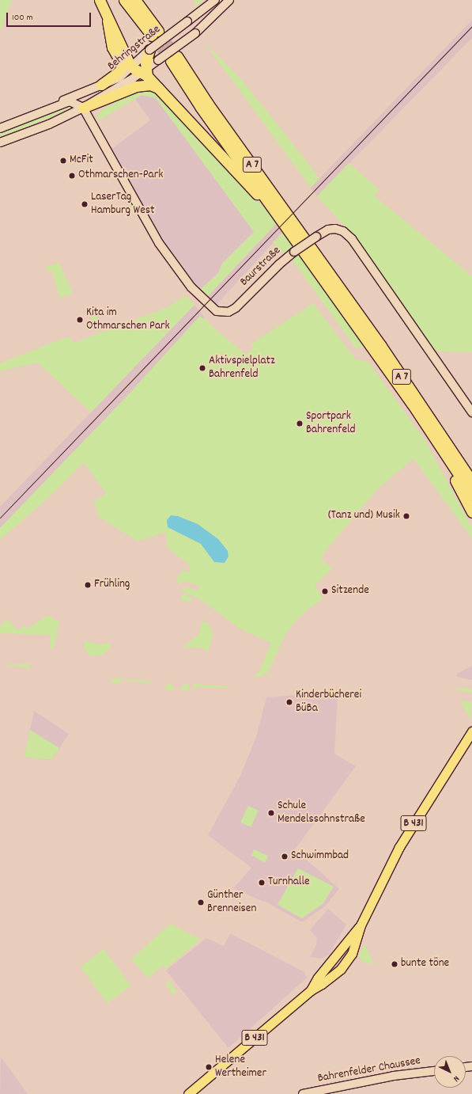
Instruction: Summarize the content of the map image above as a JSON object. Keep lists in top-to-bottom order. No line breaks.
{"streets":{"highway":["A 7"],"main road":["Behringstraße","Baurstraße","B 431","Bahrenfelder Chaussee"]},"crossings":[["Behringstraße","Baurstraße"]],"places":["McFit","Othmarschen-Park","LaserTag Hamburg West","Kita im Othmarschen Park","Aktivspielplatz Bahrenfeld","Sportpark Bahrenfeld","(Tanz und) Musik","Frühling","Sitzende","Kinderbücherei BüBa","Schule Mendelssohnstraße","Schwimmbad","Turnhalle","Günther Brenneisen","bunte töne","Helene Wertheimer"],"scale_bar":"100 m","north":"bottom right"}
